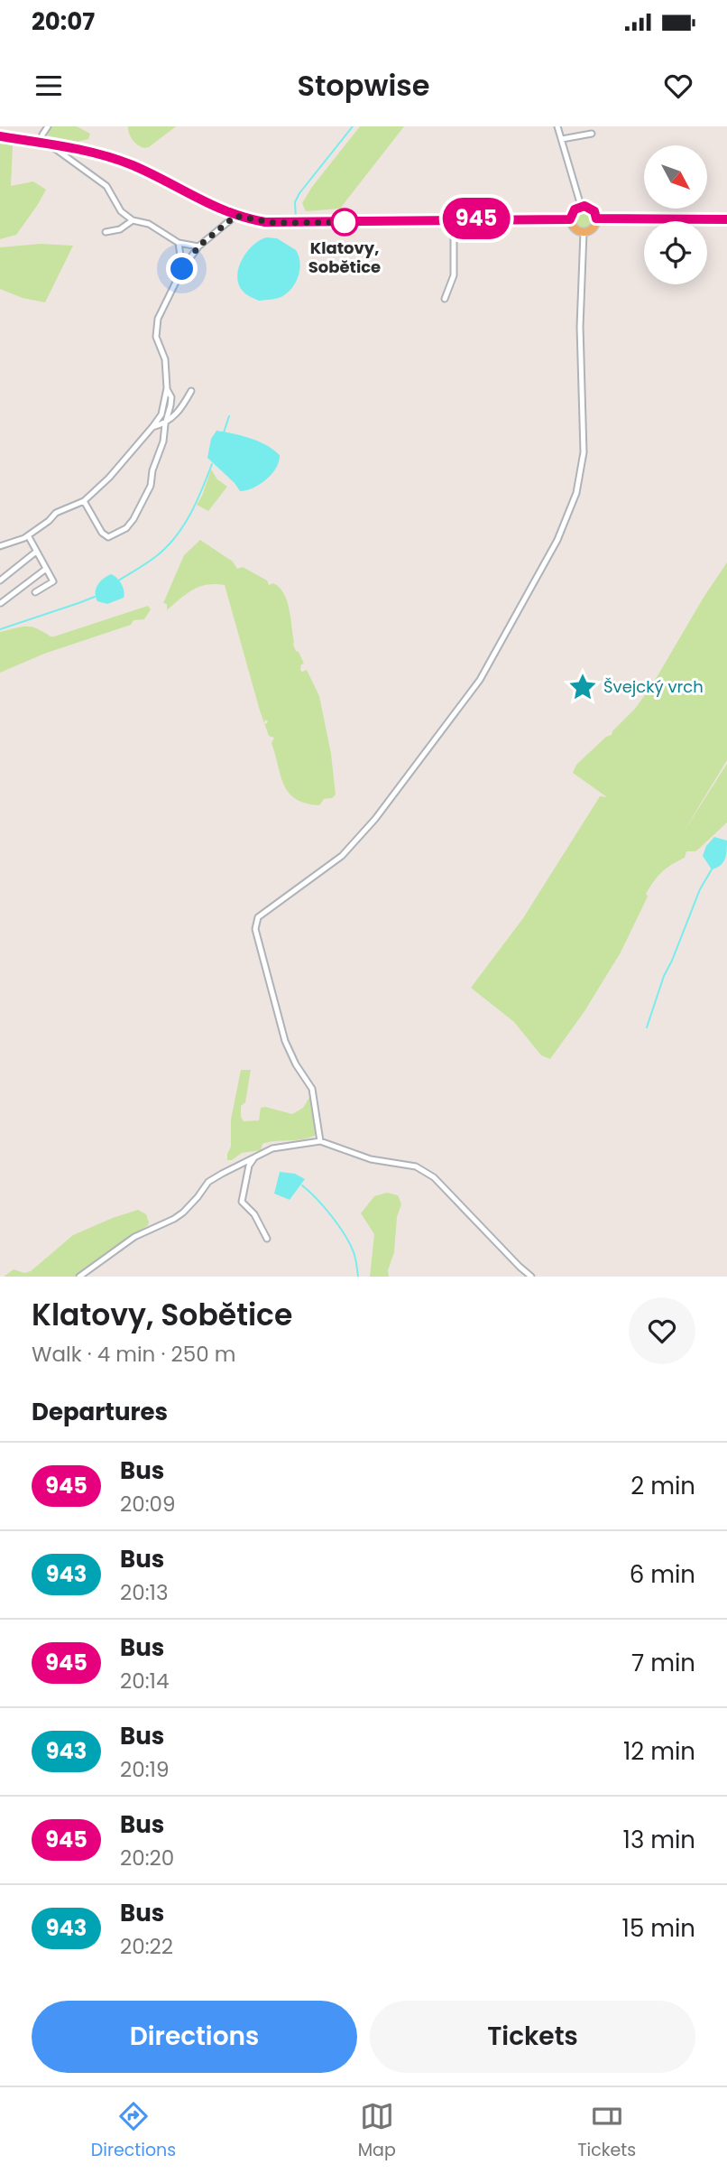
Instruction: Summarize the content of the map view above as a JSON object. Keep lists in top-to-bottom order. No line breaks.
{"places":{"other":["Klatovy, Sobětice"],"place":["Švejcký vrch"]},"lines":["bus line 945"],"north":"bottom right","page":{"status":"20:07","header":"Stopwise","on_map":"945","heading":[["Klatovy, Sobětice","Walk · 4 min · 250 m"],"Departures"],"list":[{"mark":"945","name":"Bus","note":"20:09","value":"2 min"},{"mark":"943","name":"Bus","note":"20:13","value":"6 min"},{"mark":"945","name":"Bus","note":"20:14","value":"7 min"},{"mark":"943","name":"Bus","note":"20:19","value":"12 min"},{"mark":"945","name":"Bus","note":"20:20","value":"13 min"},{"mark":"943","name":"Bus","note":"20:22","value":"15 min"}],"buttons":["Directions","Tickets"],"tabs":["Directions","Map","Tickets"]}}
